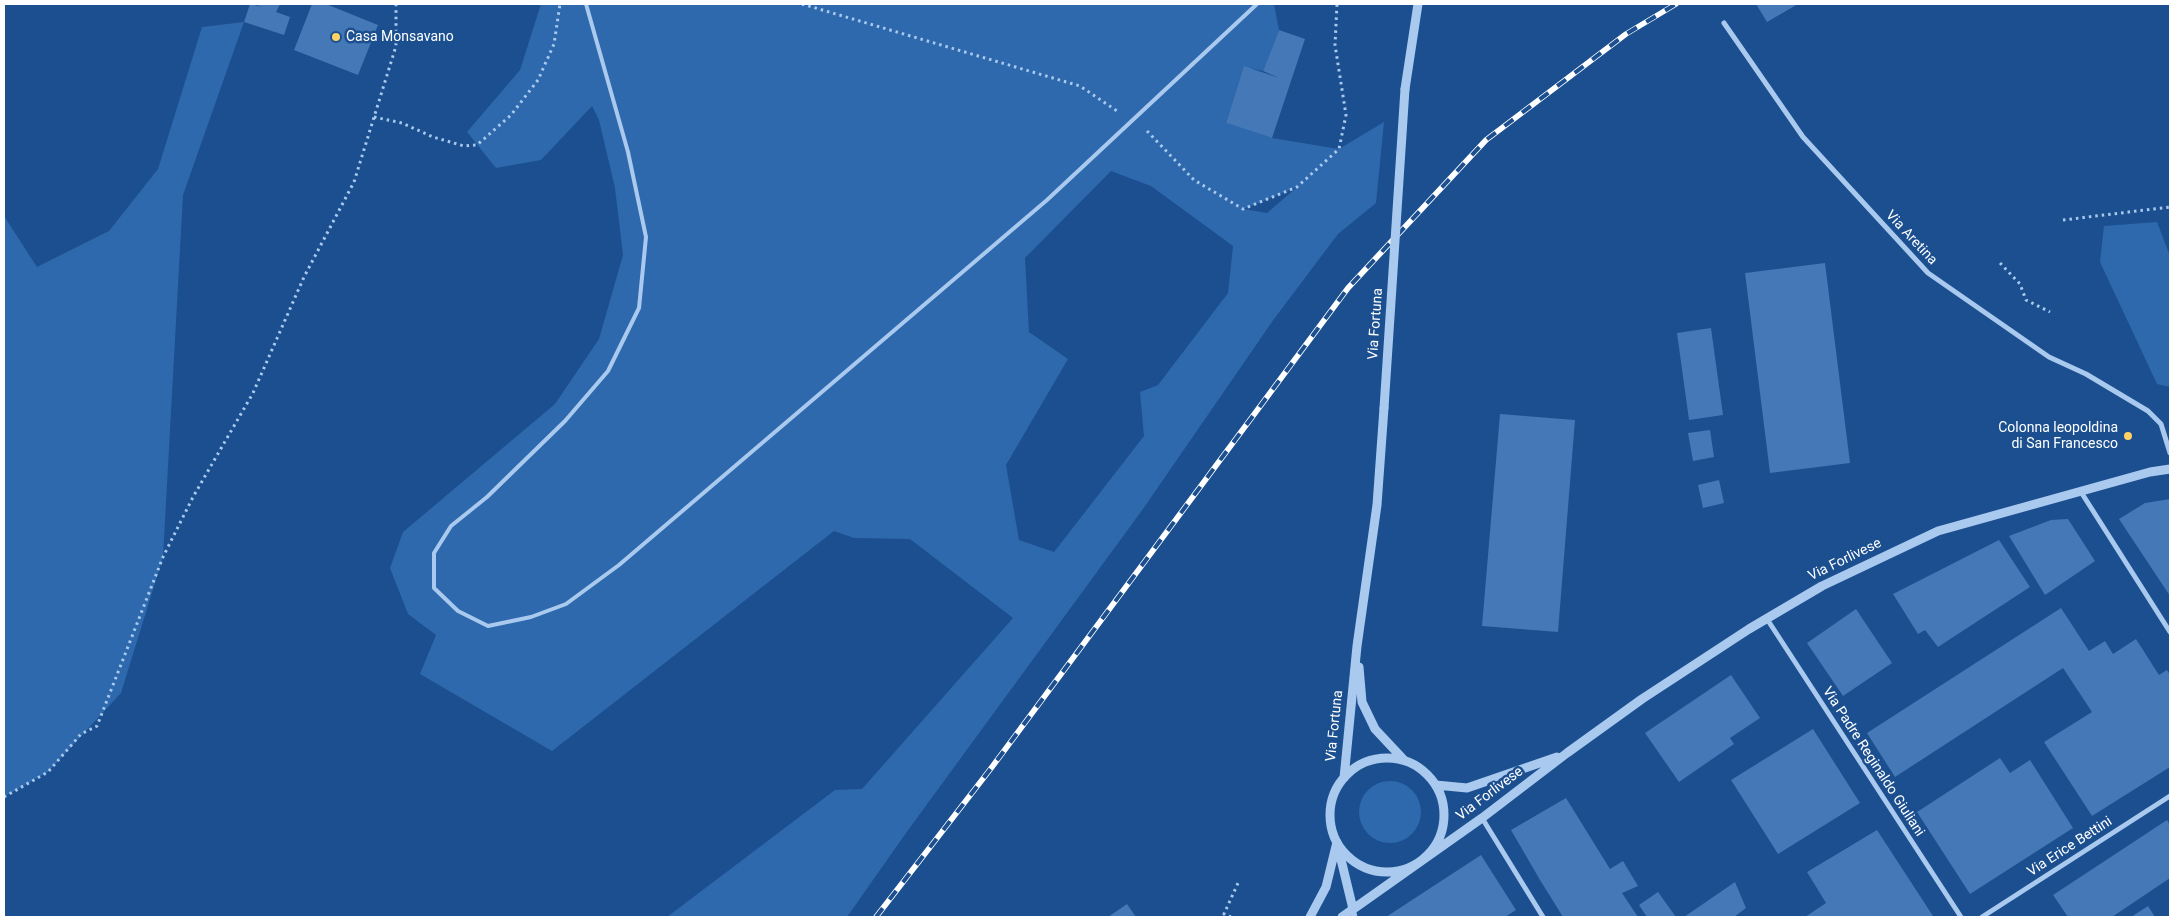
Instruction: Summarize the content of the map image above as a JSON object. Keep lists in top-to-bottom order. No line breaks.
{"streets":{"street":["Via Aretina","Via Fortuna","Via Forlivese","Via Padre Reginaldo Giuliani","Via Erice Bettini"]},"crossings":[["Via Fortuna","Via Forlivese"],["Via Forlivese","Via Padre Reginaldo Giuliani"]],"places":["Casa Monsavano","Colonna leopoldina di San Francesco"]}
